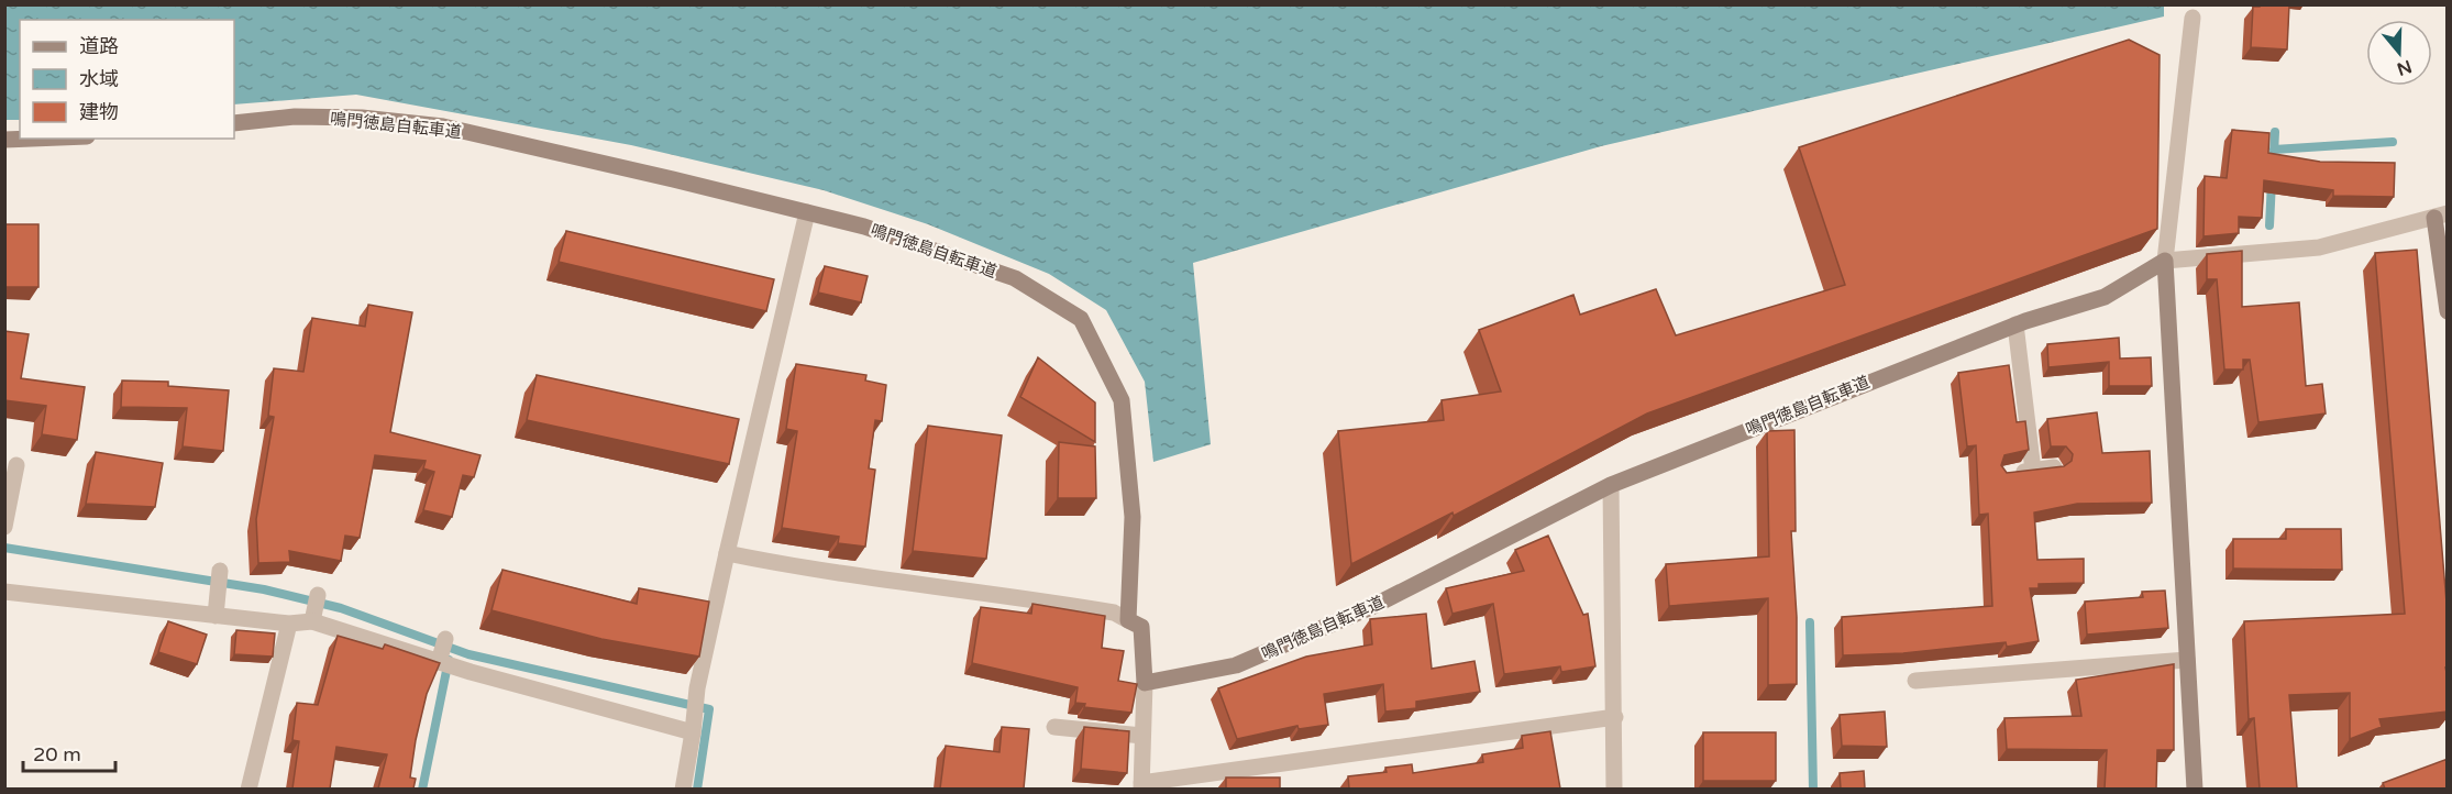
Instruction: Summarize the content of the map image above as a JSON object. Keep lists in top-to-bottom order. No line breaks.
{"streets":{"main road":["鳴門徳島自転車道"]},"legend":["道路","水域","建物"],"scale_bar":"20 m","north":"bottom"}
